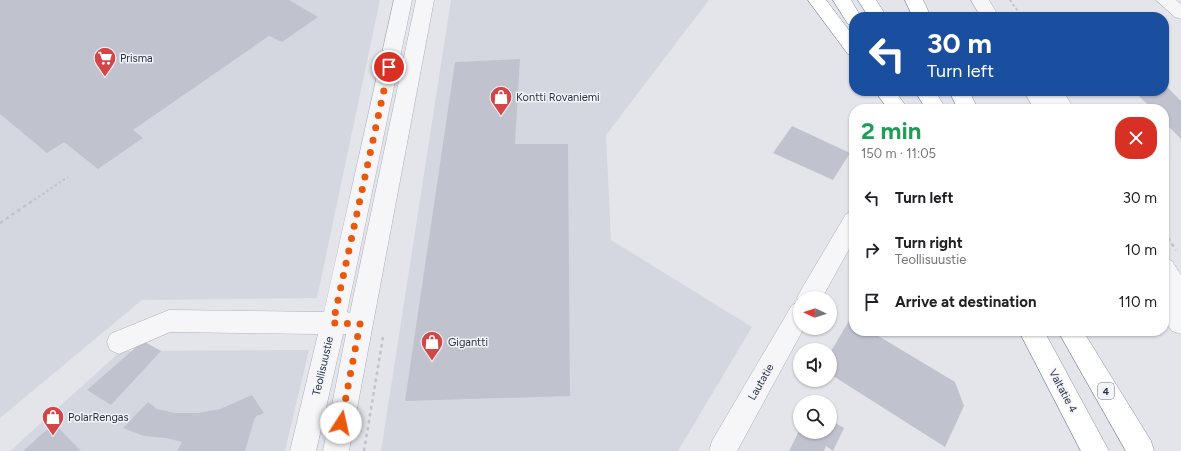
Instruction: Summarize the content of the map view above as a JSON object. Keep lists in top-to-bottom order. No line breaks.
{"streets":{"highway":["Valtatie 4","4"],"street":["Teollisuustie","Lautatie"]},"places":{"supermarket":["Prisma"],"shop":["Kontti Rovaniemi","Gigantti","PolarRengas"]},"north":"left","page":{"turn":["30 m","Turn left"],"heading":["2 min","150 m · 11:05"],"list":[{"name":"Turn left","value":"30 m"},{"name":"Turn right","note":"Teollisuustie","value":"10 m"},{"name":"Arrive at destination","value":"110 m"}]}}
